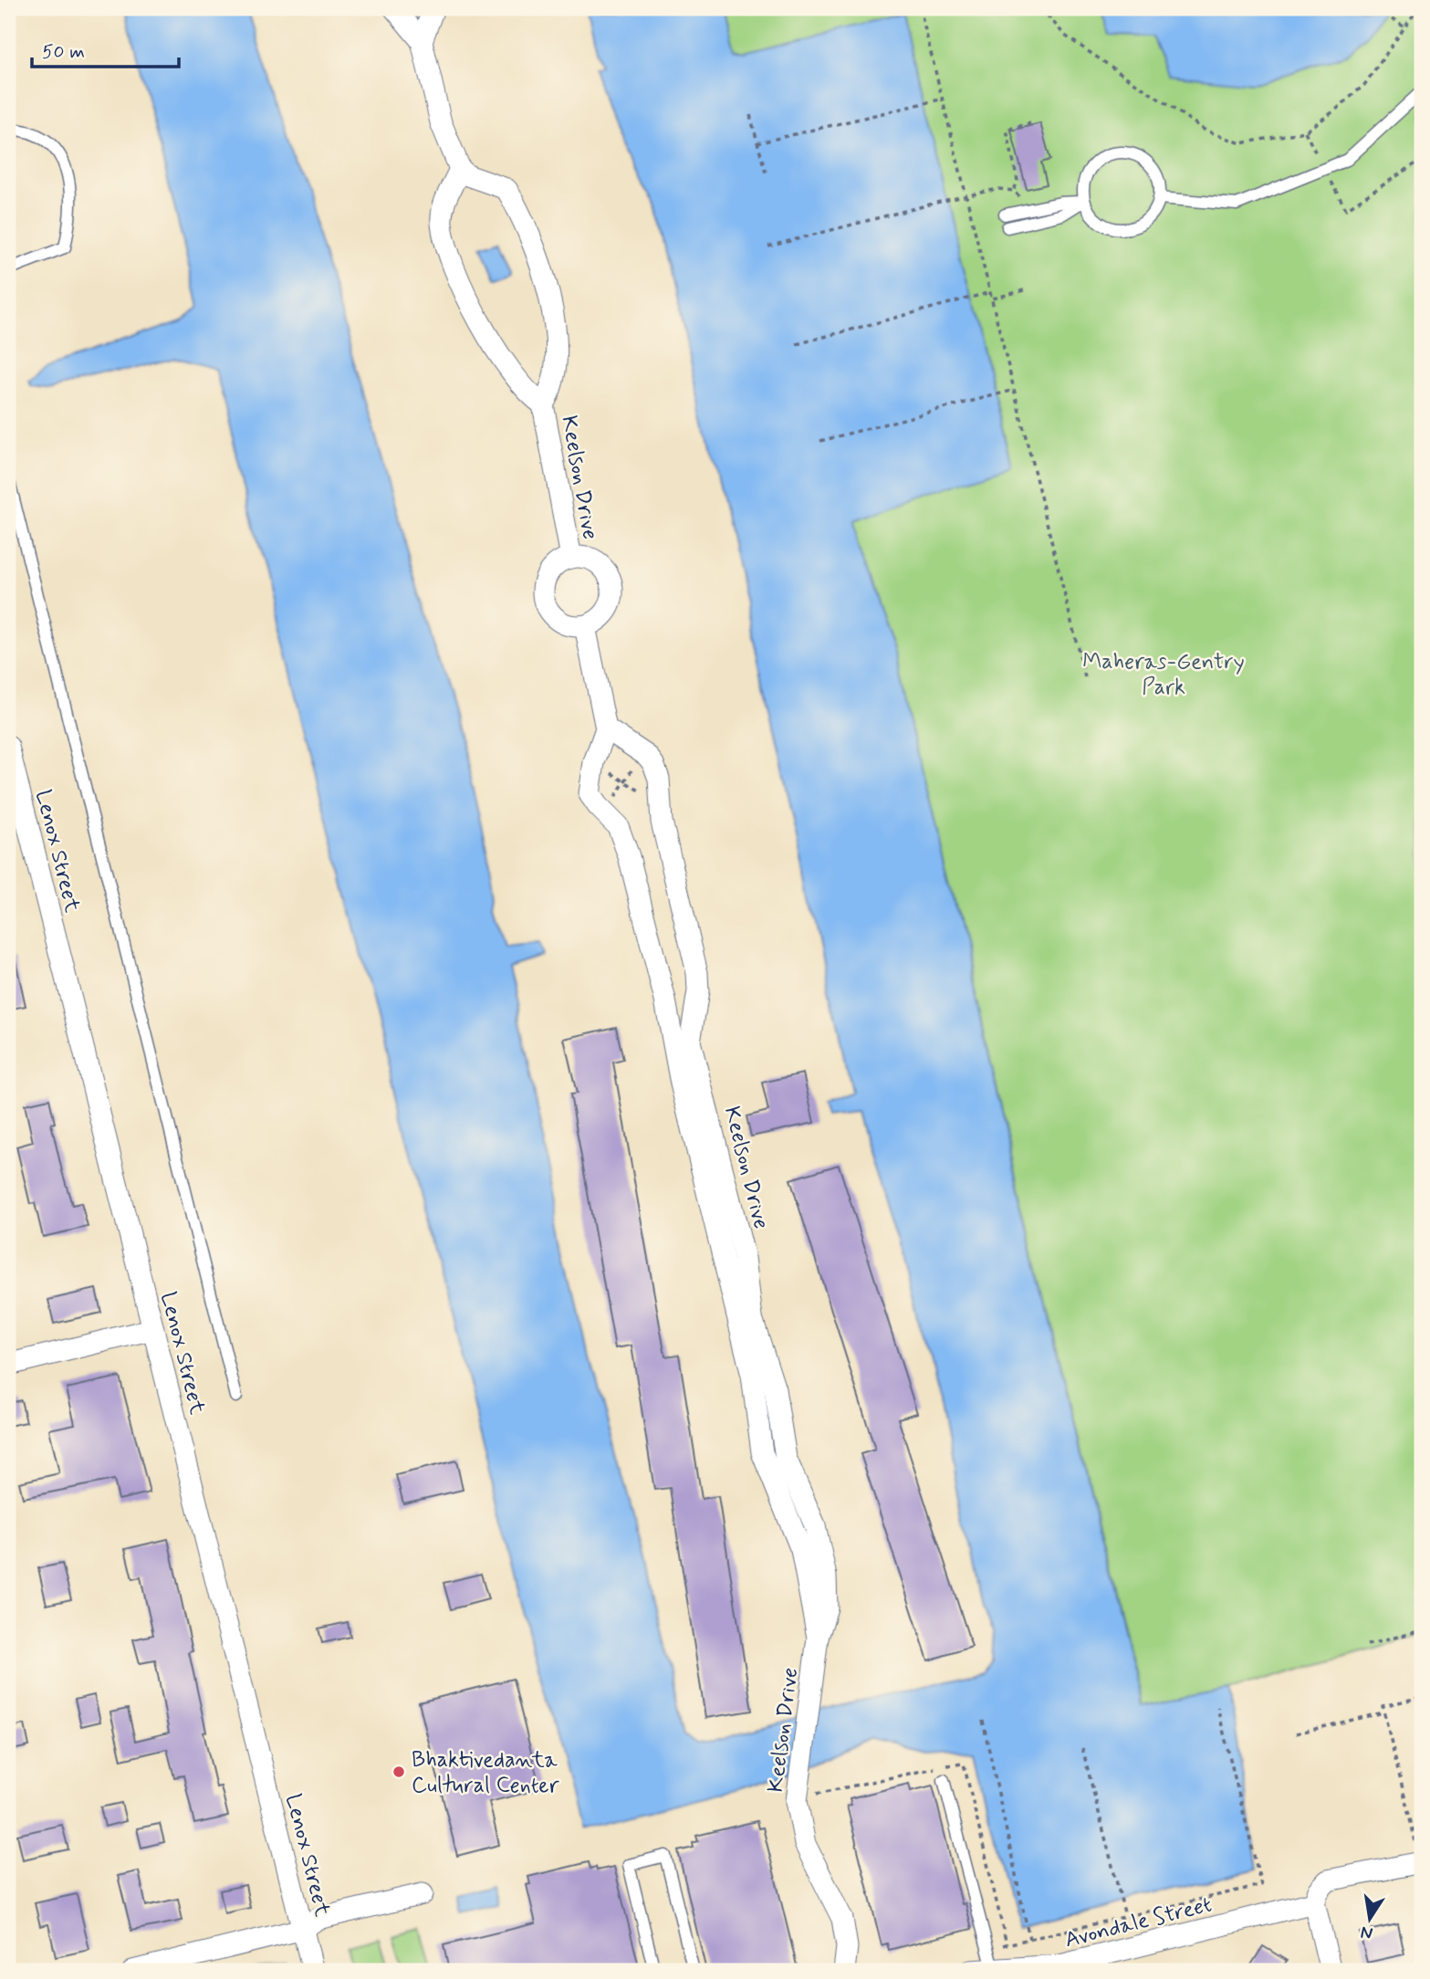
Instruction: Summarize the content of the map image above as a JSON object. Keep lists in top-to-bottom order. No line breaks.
{"streets":{"street":["Keelson Drive","Lenox Street","Avondale Street"]},"parks":["Maheras-Gentry Park"],"places":["Bhaktivedanta Cultural Center"],"scale_bar":"50 m","north":"bottom"}
